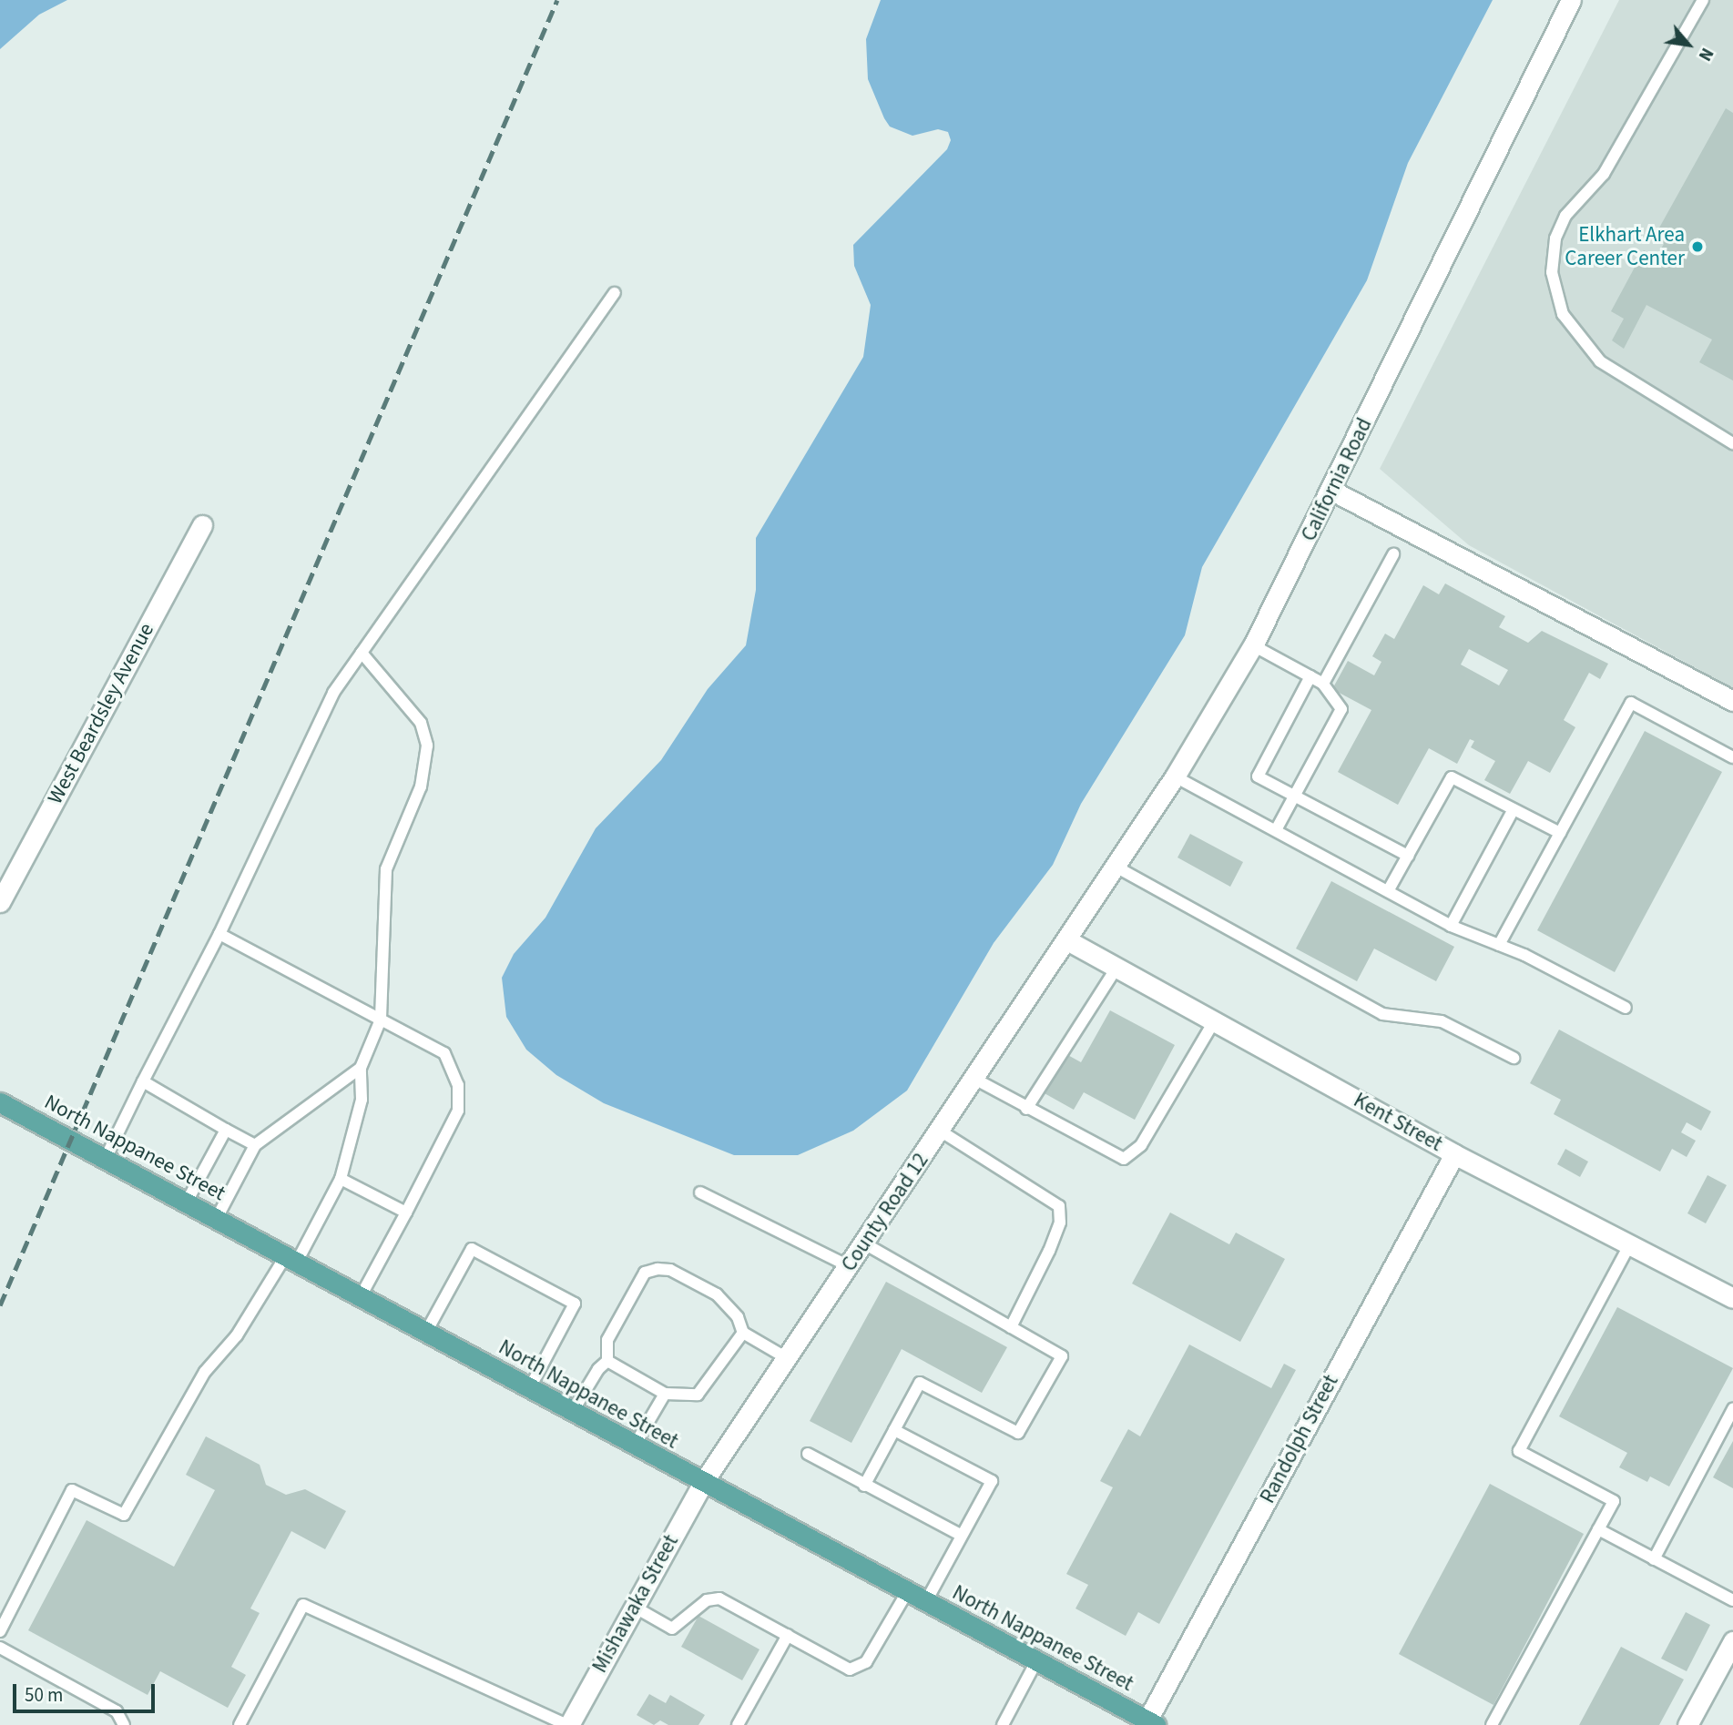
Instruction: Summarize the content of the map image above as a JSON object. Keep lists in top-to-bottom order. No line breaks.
{"streets":{"main road":["North Nappanee Street"],"street":["California Road","West Beardsley Avenue","Kent Street","County Road 12","Randolph Street","Mishawaka Street"]},"crossings":[["California Road","Kent Street"],["California Road","County Road 12"],["Kent Street","County Road 12"],["Kent Street","Randolph Street"],["North Nappanee Street","County Road 12"],["North Nappanee Street","Randolph Street"],["North Nappanee Street","Mishawaka Street"],["County Road 12","Mishawaka Street"]],"places":["Elkhart Area Career Center"],"scale_bar":"50 m","north":"bottom right"}
